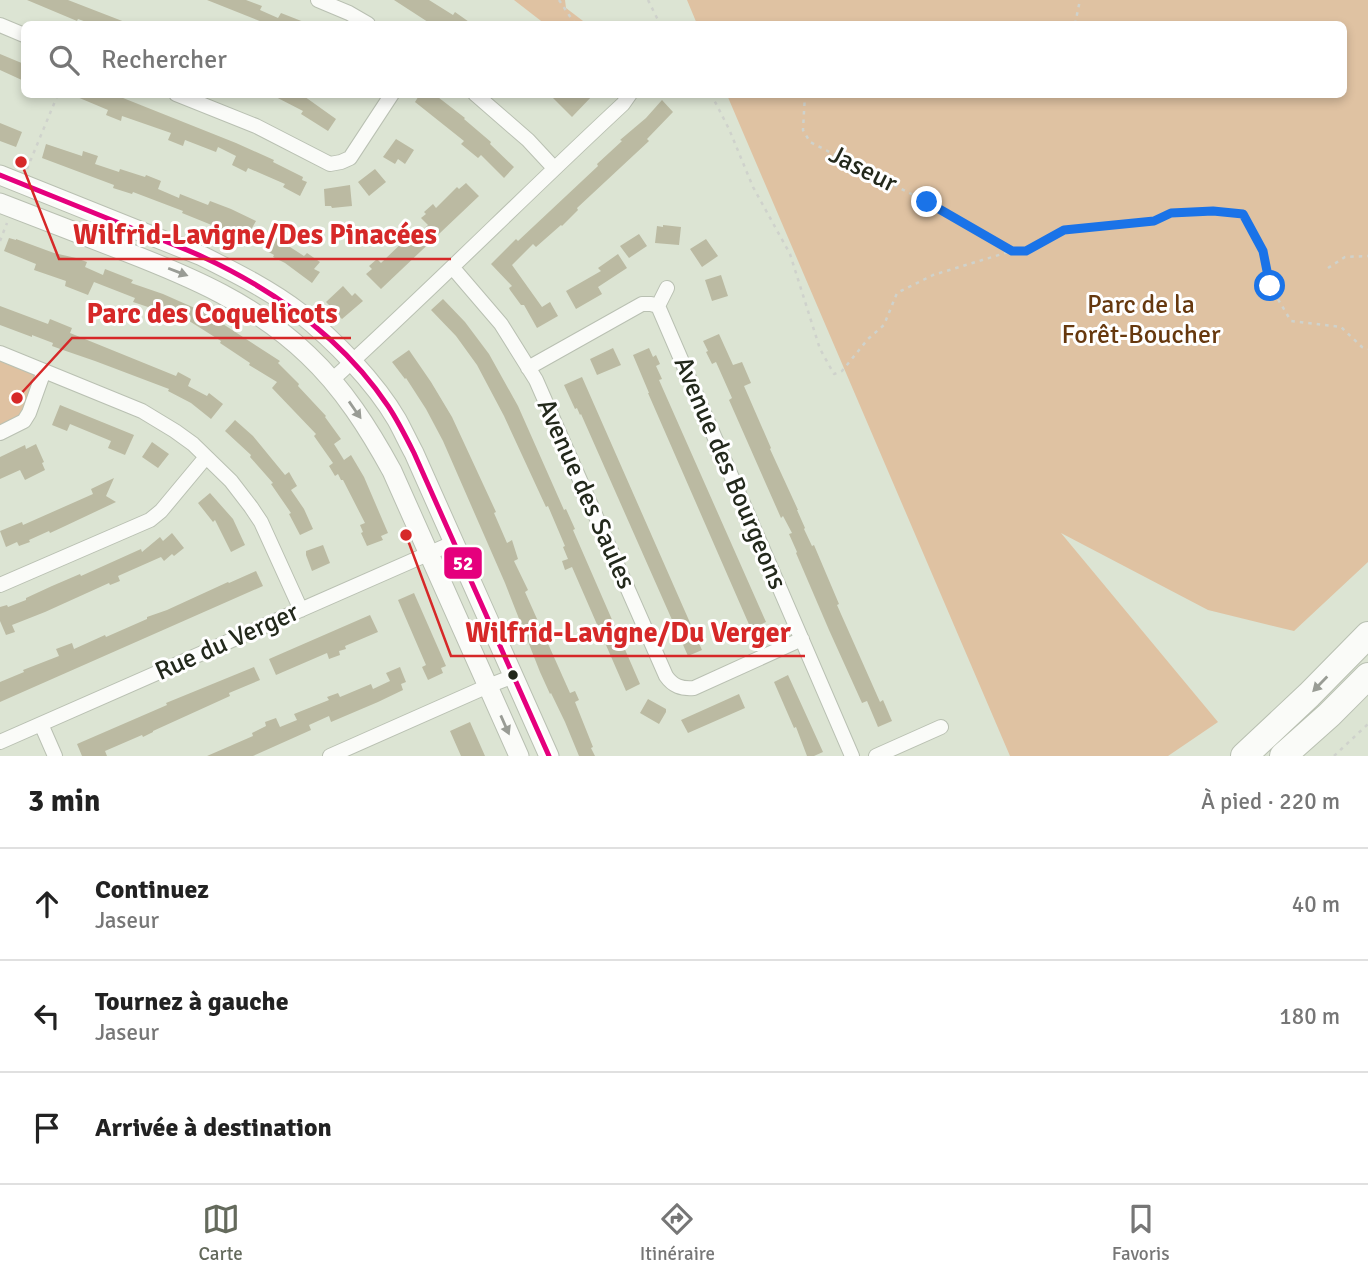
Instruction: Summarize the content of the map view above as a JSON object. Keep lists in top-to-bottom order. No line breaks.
{"streets":{"street":["Avenue des Bourgeons","Avenue des Saules","Rue du Verger"],"path":["Jaseur"]},"crossings":[["Avenue des Bourgeons","Avenue des Saules"]],"parks":["Parc de la Forêt-Boucher"],"places":["Wilfrid-Lavigne/Des Pinacées","Parc des Coquelicots","Wilfrid-Lavigne/Du Verger"],"lines":["transit line 52"],"page":{"search":"Rechercher","heading":["3 min","À pied · 220 m"],"list":[["Continuez","Jaseur","40 m"],["Tournez à gauche","Jaseur","180 m"],"Arrivée à destination"],"nav":["Carte","Itinéraire","Favoris"]}}
